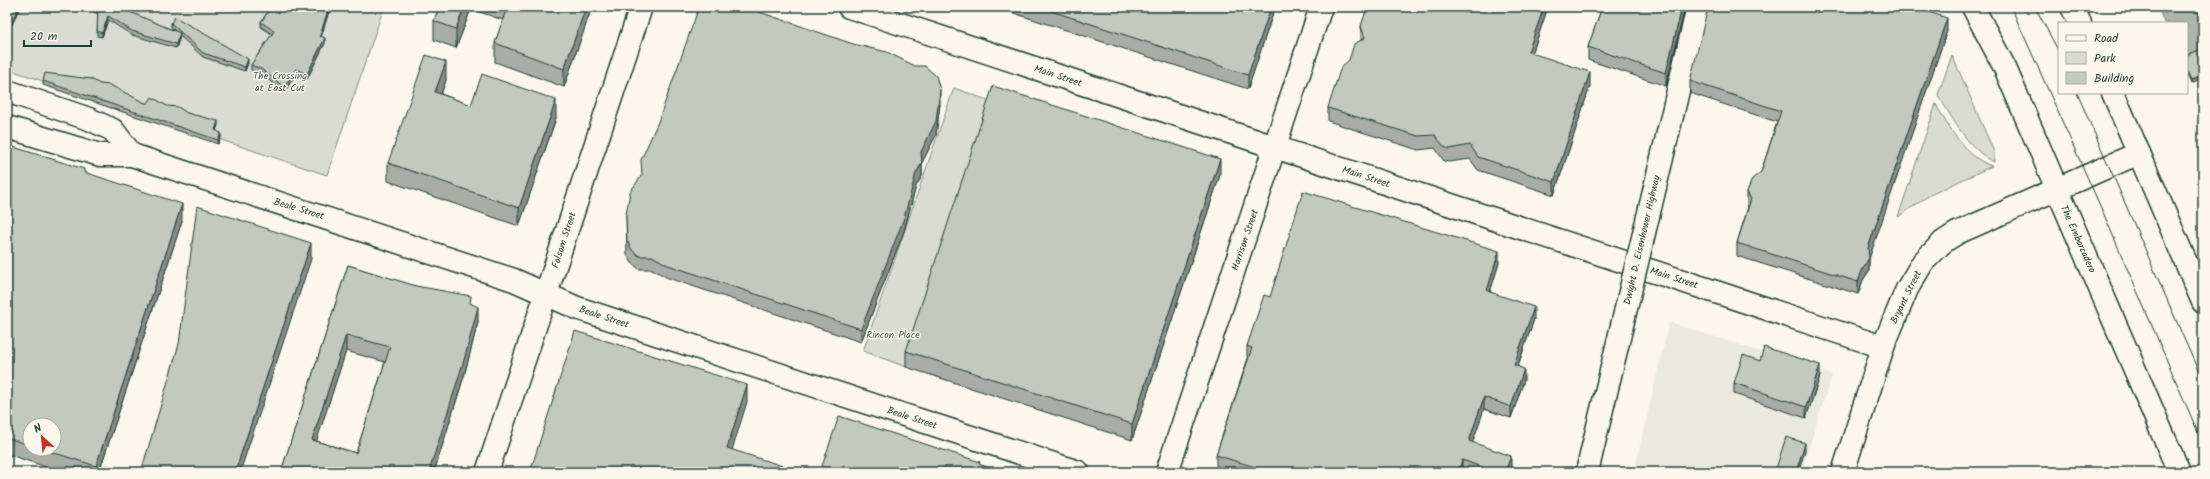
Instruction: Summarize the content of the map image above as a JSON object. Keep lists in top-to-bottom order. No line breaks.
{"streets":{"main road":["Main Street","Beale Street","The Embarcadero","Folsom Street","Harrison Street","Dwight D. Eisenhower Highway","Bryant Street"]},"crossings":[["Main Street","Harrison Street"],["Main Street","Bryant Street"],["Beale Street","Folsom Street"],["The Embarcadero","Bryant Street"]],"parks":["The Crossing at East Cut","Rincon Place"],"legend":["Road","Park","Building"],"scale_bar":"20 m","north":"top left"}
